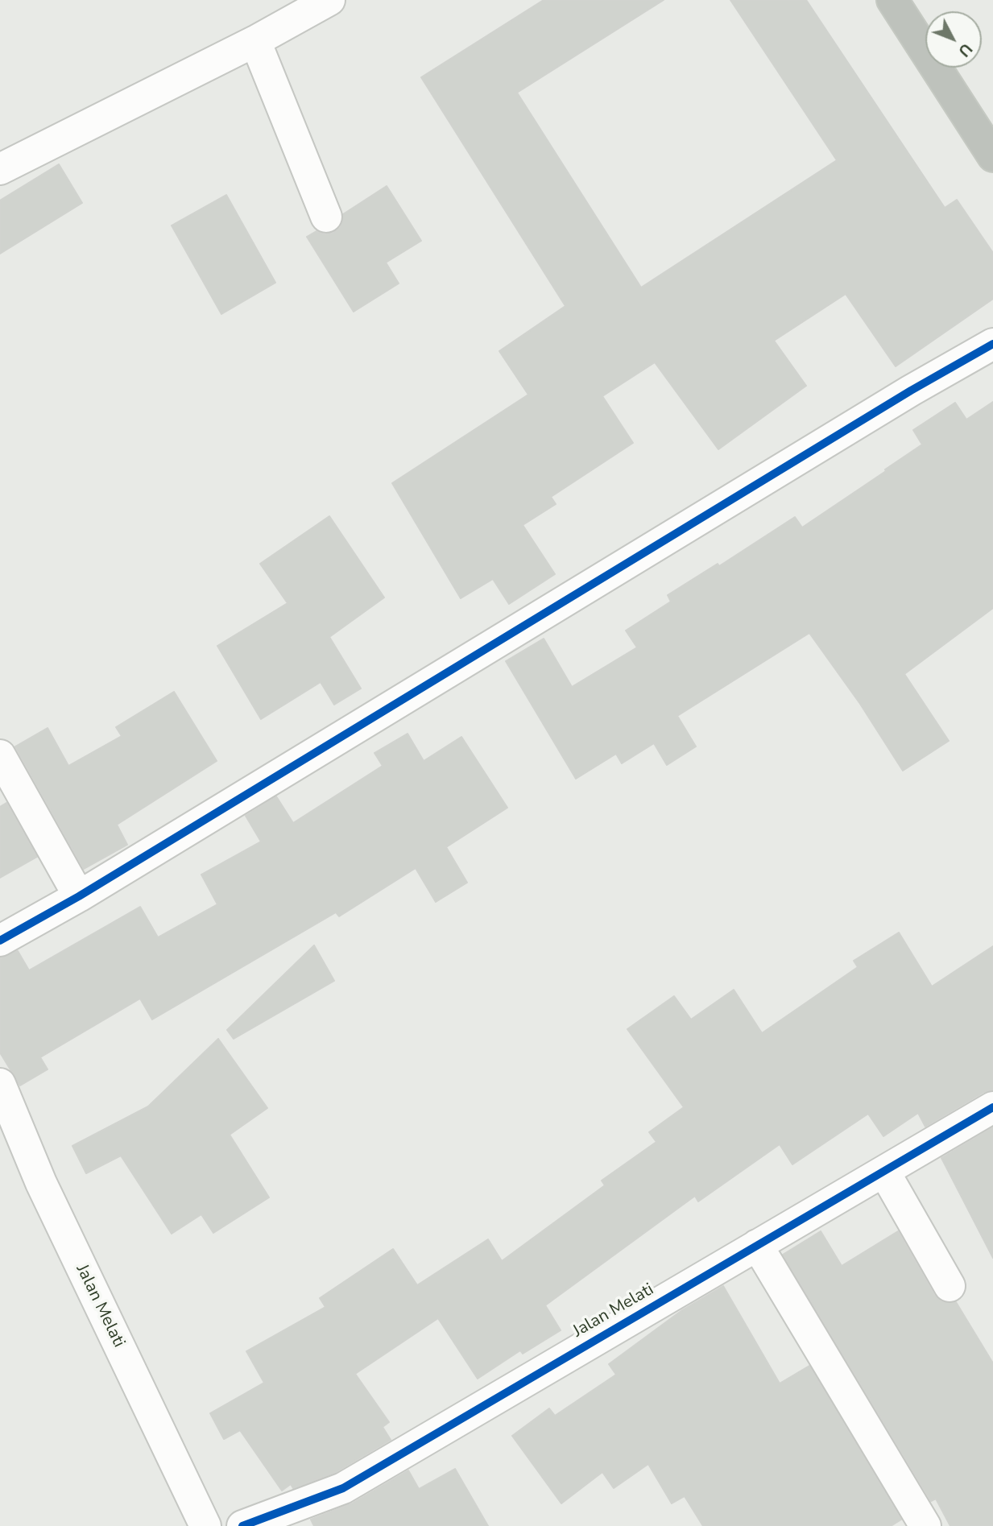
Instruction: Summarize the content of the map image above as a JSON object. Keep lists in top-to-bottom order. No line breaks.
{"streets":{"street":["Jalan Melati"]},"north":"bottom right"}
